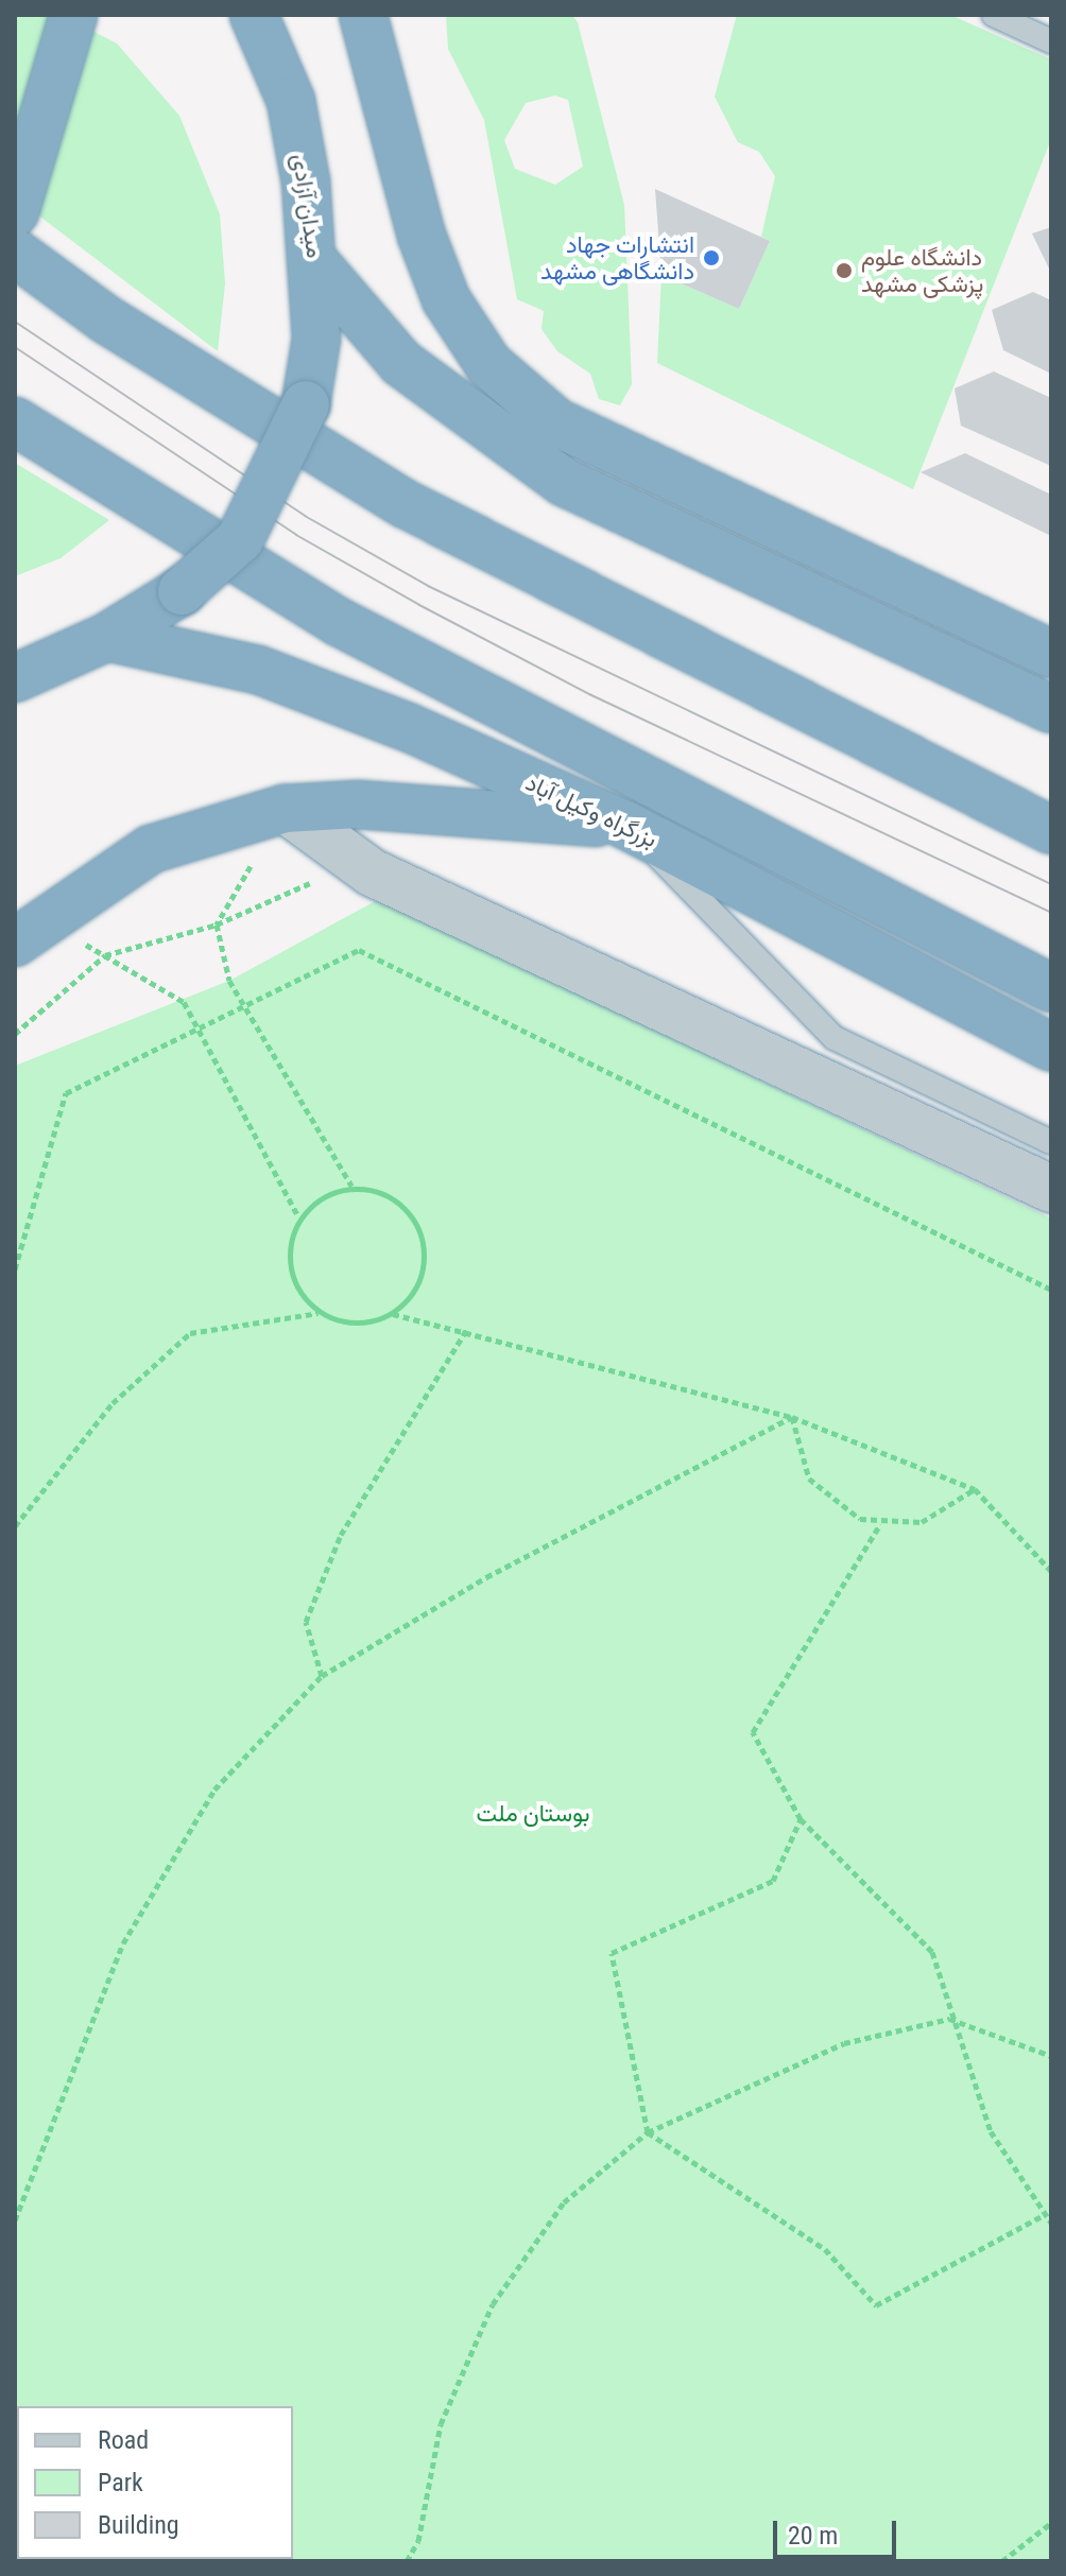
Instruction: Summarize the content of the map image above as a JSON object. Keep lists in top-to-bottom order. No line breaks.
{"streets":{"highway":["میدان آزادی","بزرگراه وکیل آباد"]},"crossings":[["میدان آزادی","بزرگراه وکیل آباد"]],"parks":["بوستان ملت"],"places":["انتشارات جهاد دانشگاهی مشهد","دانشگاه علوم پزشکی مشهد"],"legend":["Road","Park","Building"],"scale_bar":"20 m"}
